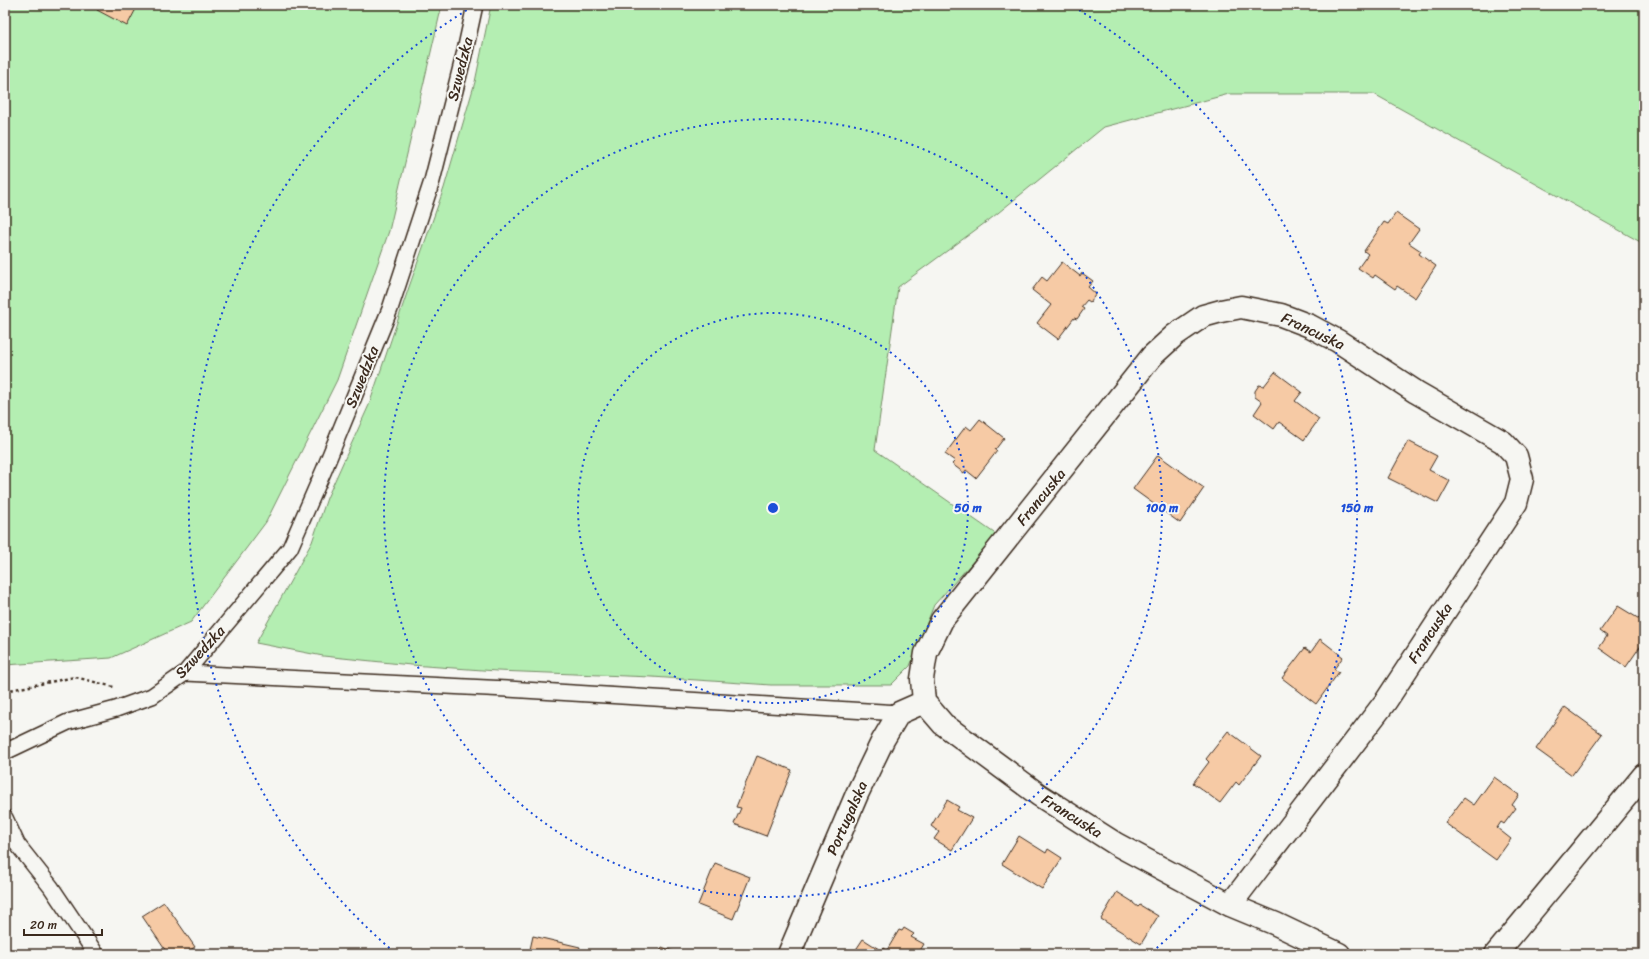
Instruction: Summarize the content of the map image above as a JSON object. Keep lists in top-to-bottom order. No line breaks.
{"streets":{"street":["Francuska","Portugalska"],"lane":["Szwedzka"]},"scale_bar":"20 m","rings":["50 m","100 m","150 m"]}
